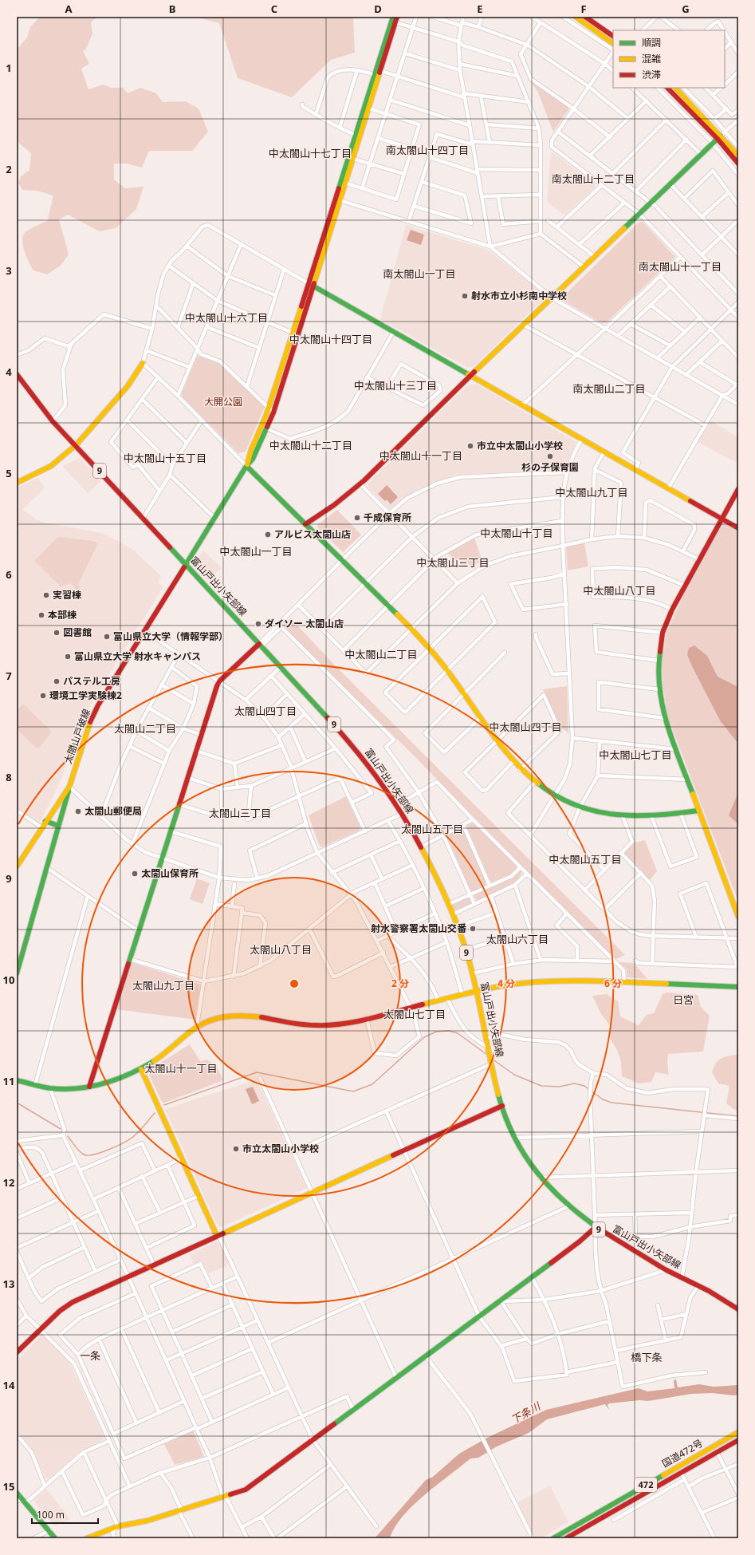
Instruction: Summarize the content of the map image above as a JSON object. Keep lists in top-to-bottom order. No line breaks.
{"streets":{"main road":["9","富山戸出小矢部線","太閤山戸破線","国道472号","472"]},"crossings":[["富山戸出小矢部線","太閤山戸破線"]],"districts":["南太閤山十四丁目","中太閤山十七丁目","南太閤山十二丁目","南太閤山十一丁目","南太閤山一丁目","中太閤山十六丁目","中太閤山十四丁目","中太閤山十三丁目","南太閤山二丁目","中太閤山十二丁目","中太閤山十一丁目","中太閤山十五丁目","中太閤山九丁目","中太閤山十丁目","中太閤山一丁目","中太閤山三丁目","中太閤山八丁目","中太閤山二丁目","太閤山四丁目","中太閤山四丁目","太閤山二丁目","中太閤山七丁目","太閤山三丁目","太閤山五丁目","中太閤山五丁目","太閤山六丁目","太閤山八丁目","太閤山九丁目","日宮","太閤山七丁目","太閤山十一丁目","一条","橋下条"],"water":["下条川"],"parks":["大開公園"],"places":["射水市立小杉南中学校","市立中太閤山小学校","杉の子保育園","千成保育所","アルビス太閤山店","実習棟","本部棟","ダイソー 太閤山店","図書館","富山県立大学（情報学部）","富山県立大学 射水キャンパス","パステル工房","環境工学実験棟2","太閤山郵便局","太閤山保育所","射水警察署太閤山交番","市立太閤山小学校"],"legend":["順調","混雑","渋滞"],"scale_bar":"100 m","grid":{"columns":["A","B","C","D","E","F","G"],"rows":["1","2","3","4","5","6","7","8","9","10","11","12","13","14","15"]},"rings":["2 分","4 分","6 分"]}
